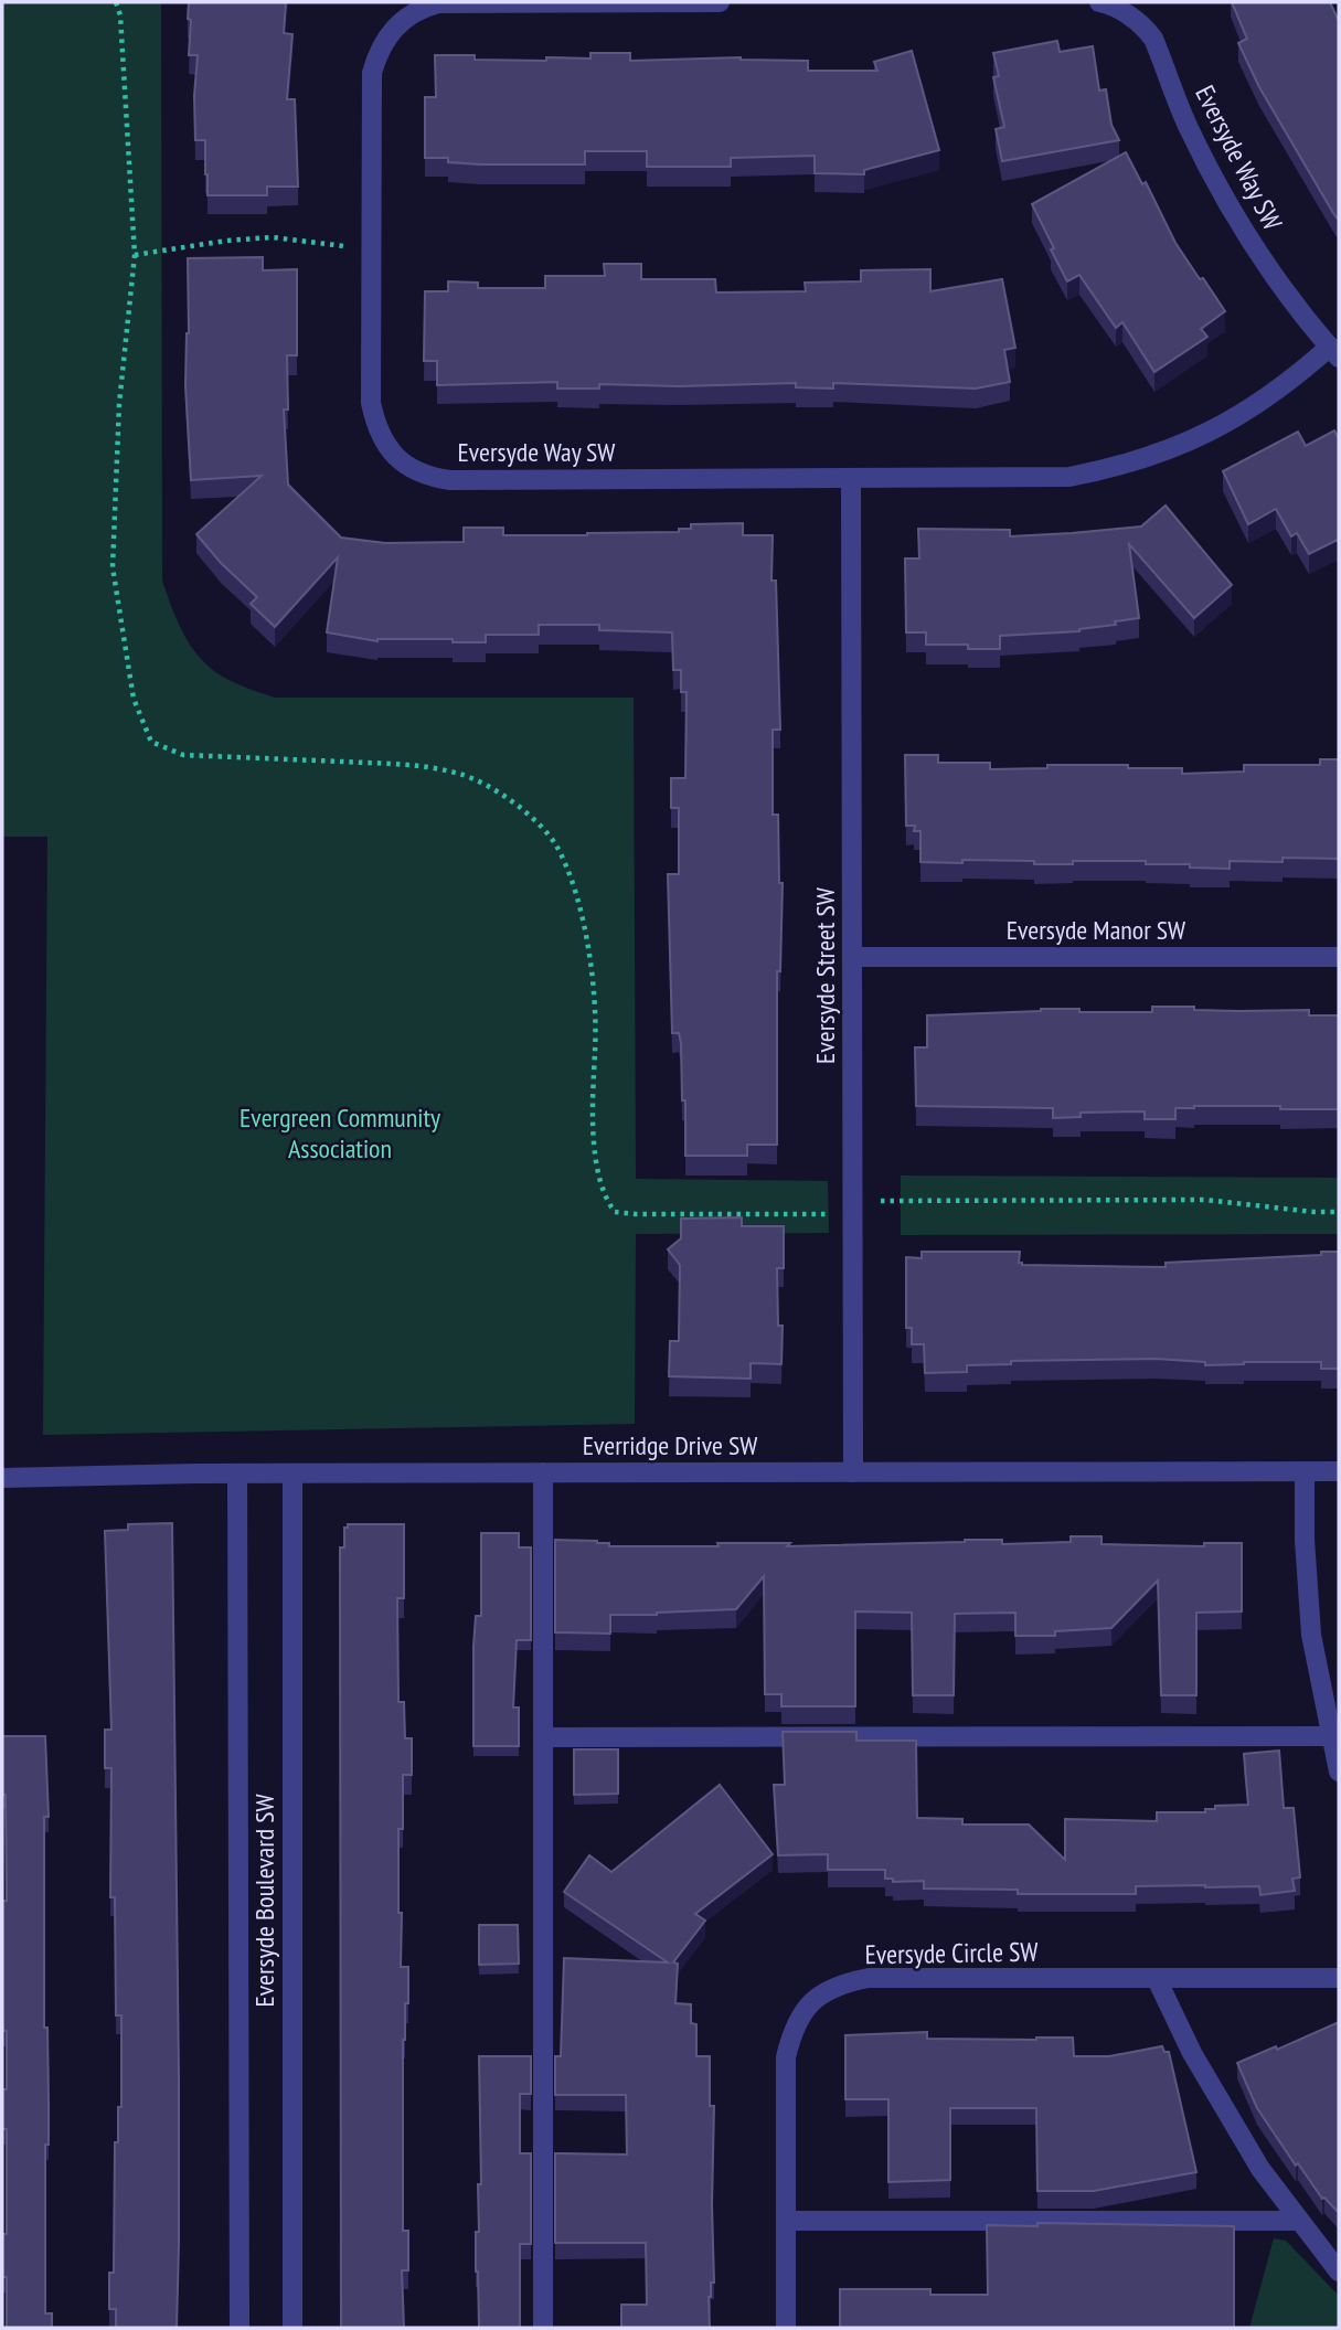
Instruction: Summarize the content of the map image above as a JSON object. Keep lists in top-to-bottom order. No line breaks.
{"streets":{"street":["Eversyde Way SW","Eversyde Manor SW","Eversyde Street SW","Everridge Drive SW","Eversyde Boulevard SW","Eversyde Circle SW"]},"crossings":[["Eversyde Way SW","Eversyde Street SW"],["Eversyde Manor SW","Eversyde Street SW"],["Eversyde Street SW","Everridge Drive SW"],["Everridge Drive SW","Eversyde Boulevard SW"]],"parks":["Evergreen Community Association"]}
